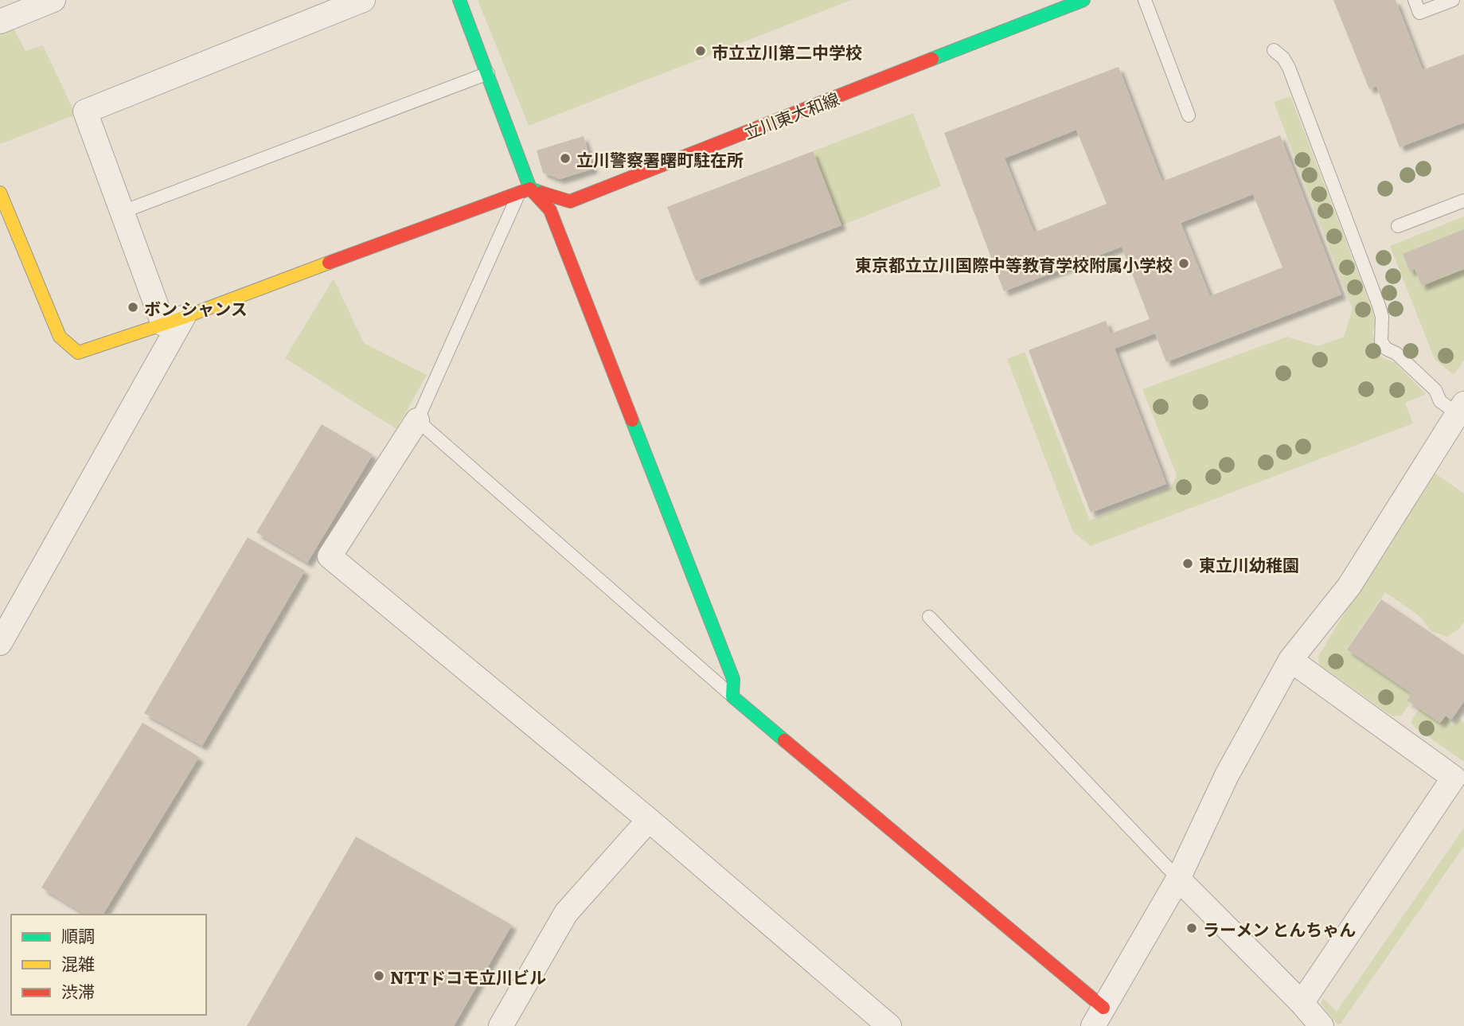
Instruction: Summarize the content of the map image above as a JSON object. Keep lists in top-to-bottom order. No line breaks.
{"streets":{"street":["立川東大和線"]},"places":["市立立川第二中学校","立川警察署曙町駐在所","東京都立立川国際中等教育学校附属小学校","ボン シャンス","東立川幼稚園","ラーメン とんちゃん","NTTドコモ立川ビル"],"legend":["順調","混雑","渋滞"]}
